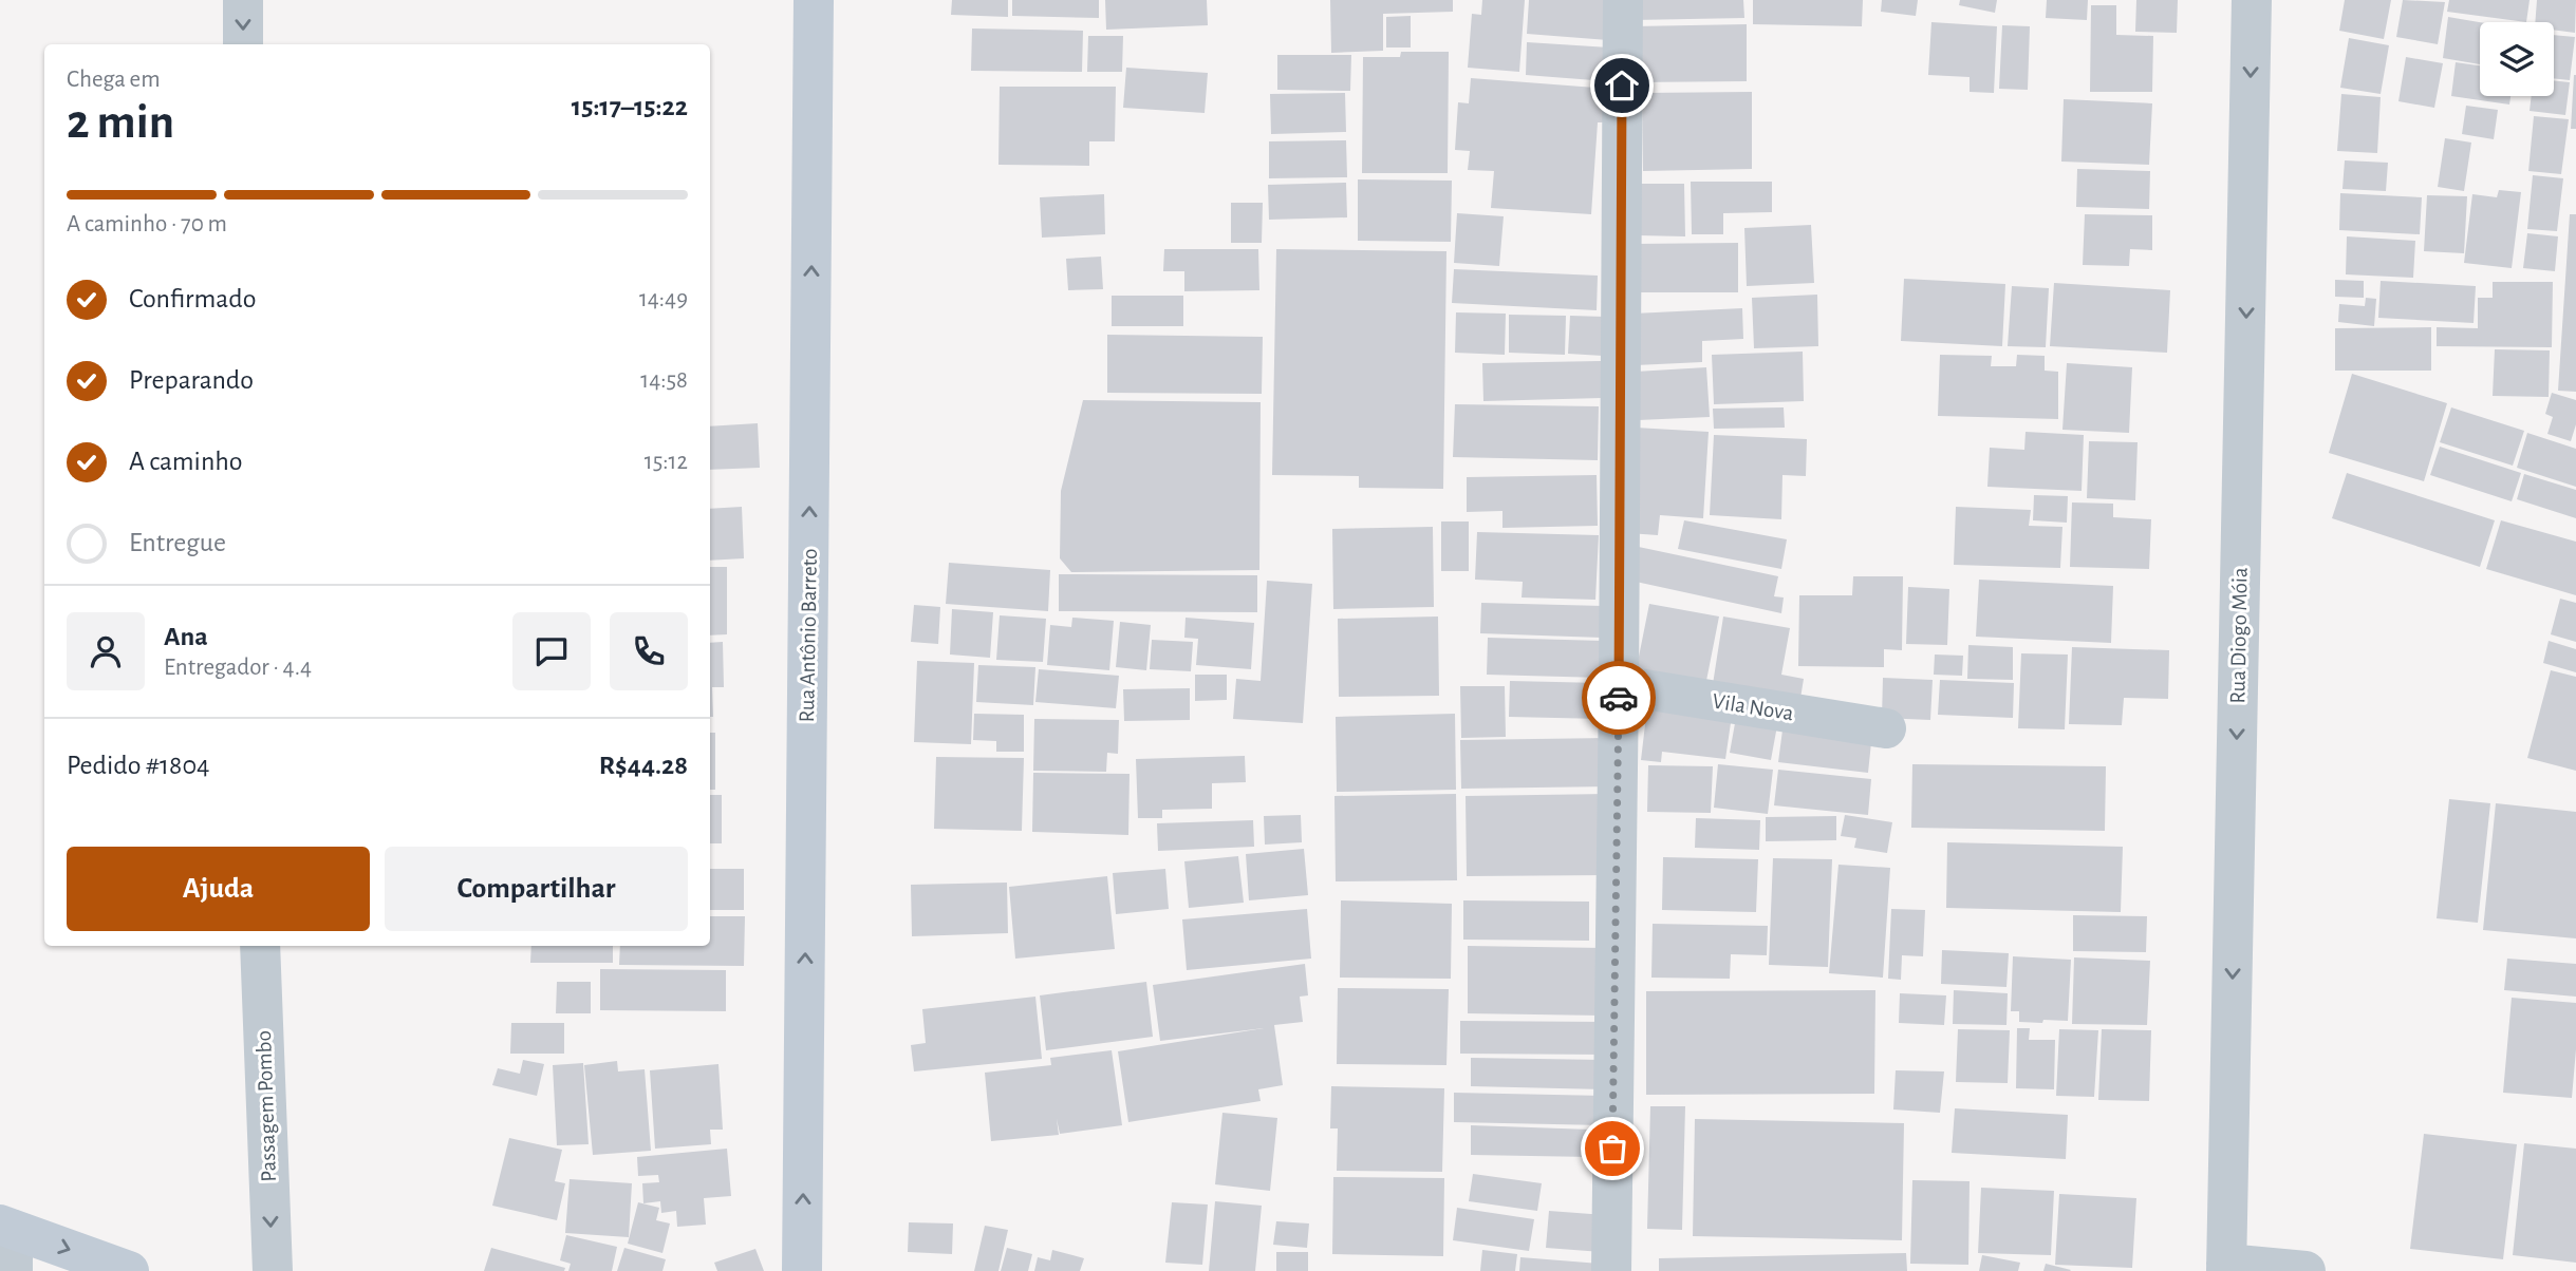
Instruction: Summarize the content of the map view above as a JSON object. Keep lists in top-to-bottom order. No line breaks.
{"streets":{"main road":["Rua Antônio Barreto"],"street":["Rua Diogo Móia","Vila Nova","Passagem Pombo"]},"one_way":["Rua Antônio Barreto","Rua Diogo Móia","Passagem Pombo"],"page":{"heading":["2 min","Chega em","15:17–15:22"],"panel":["Ana","Entregador · 4.4","Pedido #1804","R$44.28"],"bar":"A caminho · 70 m","list":[["Confirmado","14:49"],["Preparando","14:58"],["A caminho","15:12"],"Entregue"],"buttons":["Ajuda","Compartilhar"]}}
